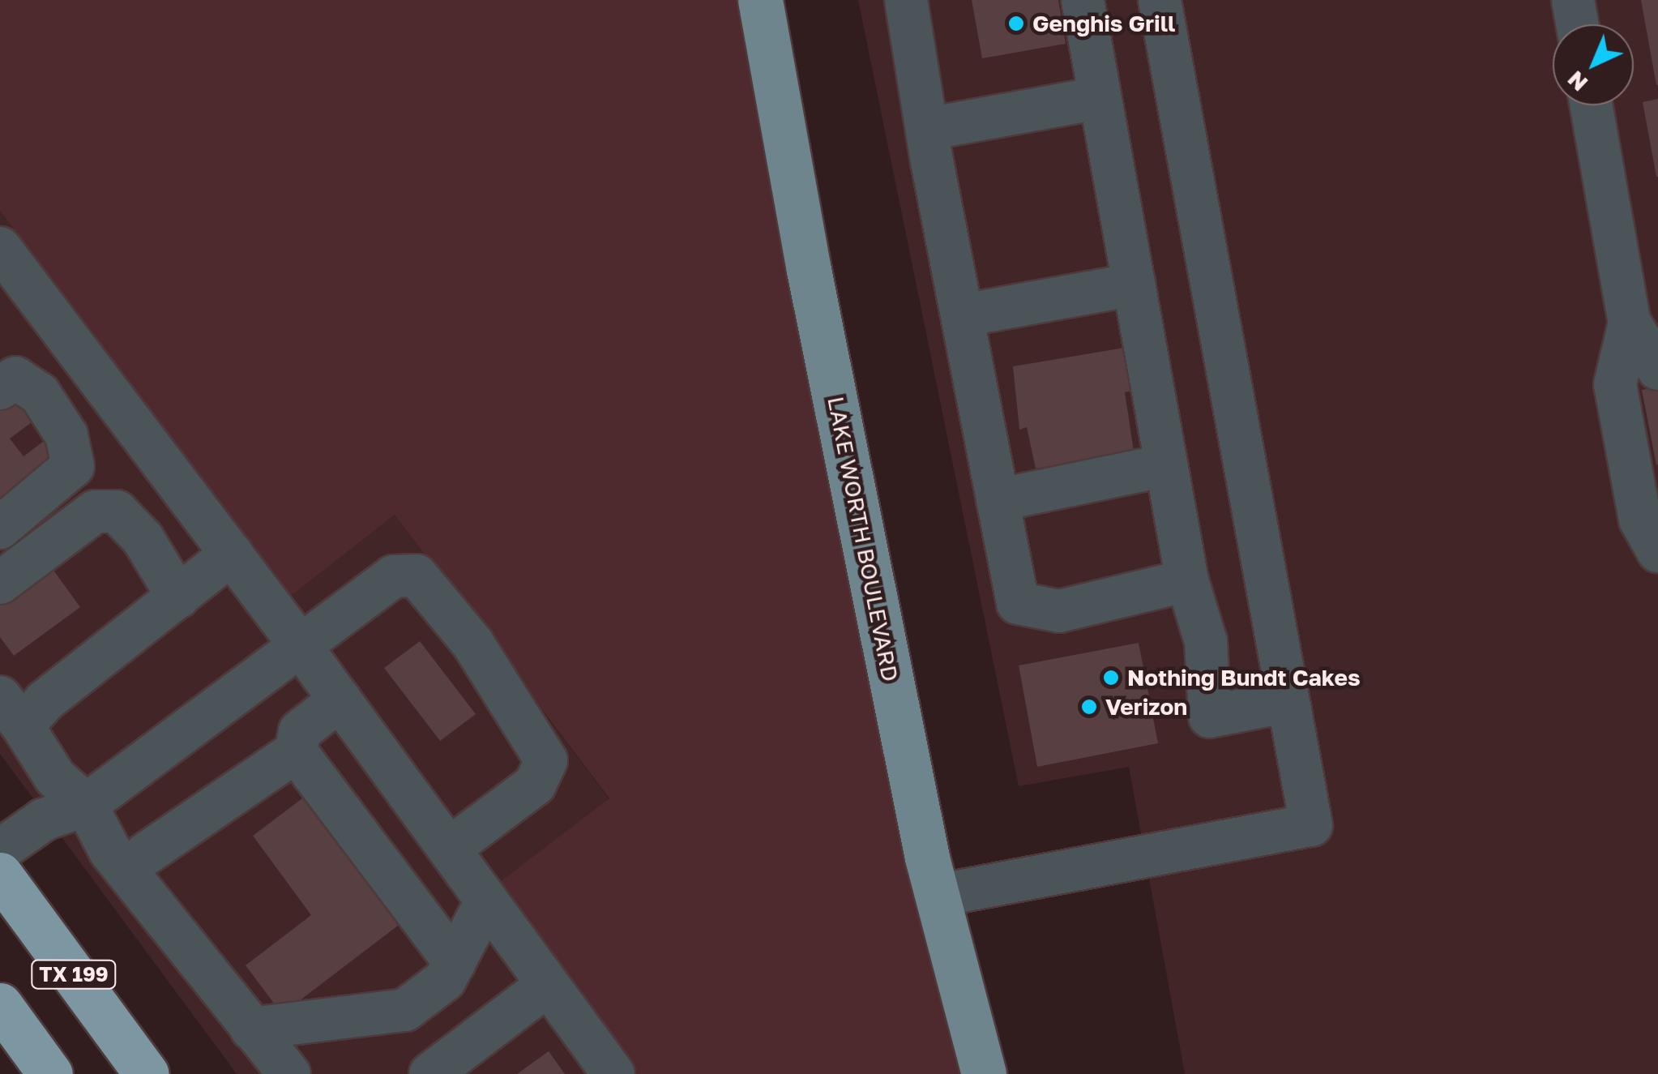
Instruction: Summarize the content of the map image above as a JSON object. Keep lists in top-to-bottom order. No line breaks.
{"streets":{"highway":["TX 199"],"main road":["LAKE WORTH BOULEVARD"]},"places":["Genghis Grill","Nothing Bundt Cakes","Verizon"],"north":"bottom left"}
